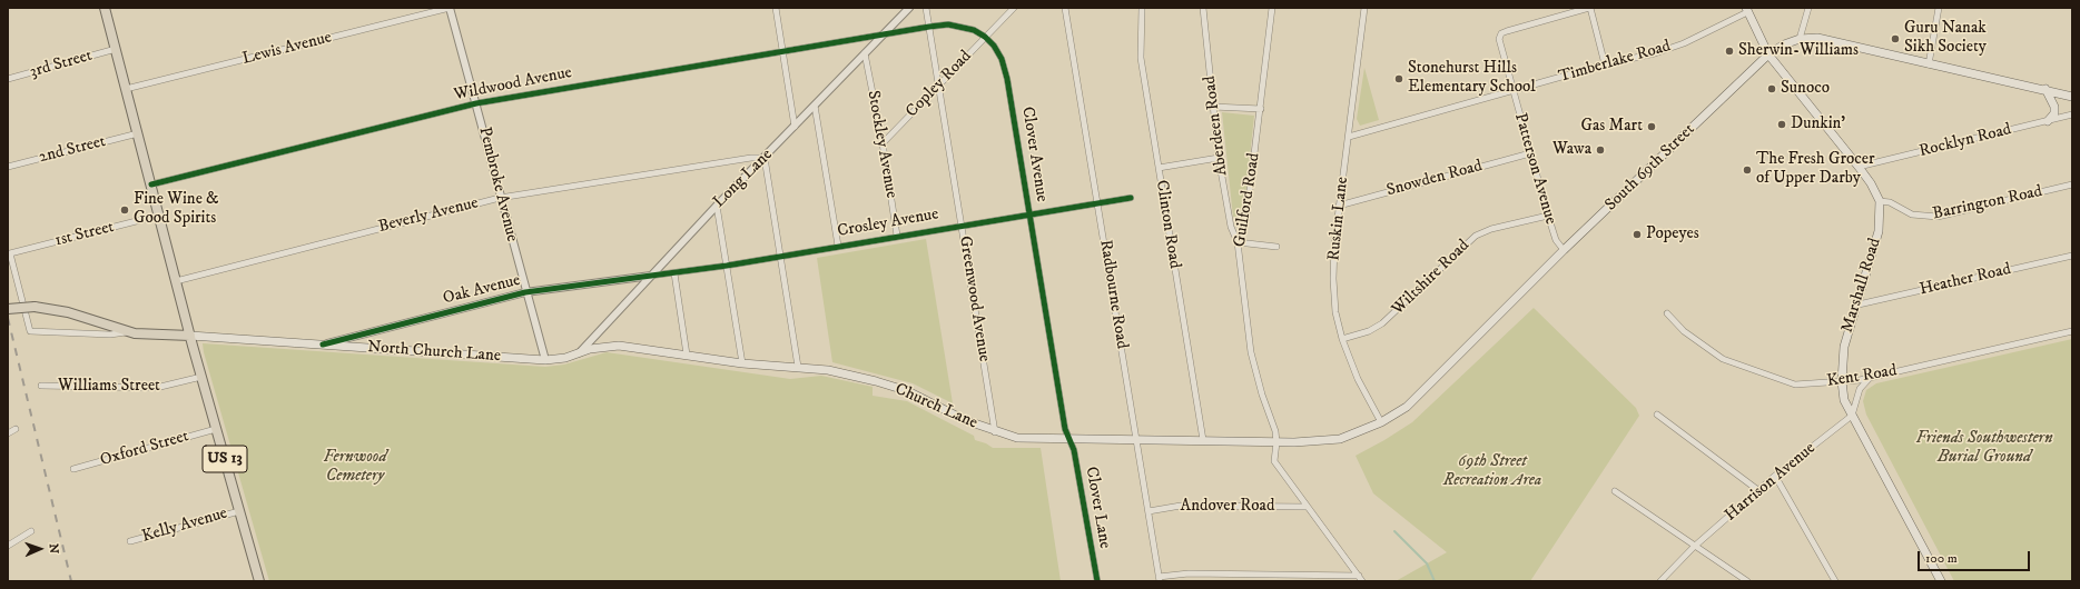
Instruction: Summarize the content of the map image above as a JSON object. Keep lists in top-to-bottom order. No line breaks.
{"streets":{"main road":["South 69th Street","Marshall Road","North Church Lane","Church Lane","US 13"],"street":["Lewis Avenue","Timberlake Road","3rd Street","Wildwood Avenue","Copley Road","Aberdeen Road","Rocklyn Road","Stockley Avenue","2nd Street","Clover Avenue","Patterson Avenue","Long Lane","Snowden Road","Pembroke Avenue","Guilford Road","Barrington Road","Beverly Avenue","Ruskin Lane","Crosley Avenue","Clinton Road","1st Street","Wiltshire Road","Heather Road","Oak Avenue","Radbourne Road","Greenwood Avenue","Kent Road","Williams Street","Oxford Street","Harrison Avenue","Andover Road","Clover Lane","Kelly Avenue"]},"crossings":[["Lewis Avenue","Pembroke Avenue"],["Timberlake Road","Patterson Avenue"],["Timberlake Road","Ruskin Lane"],["Timberlake Road","Marshall Road"],["Wildwood Avenue","Long Lane"],["Wildwood Avenue","Pembroke Avenue"],["Copley Road","Stockley Avenue"],["Copley Road","Clover Avenue"],["Copley Road","Greenwood Avenue"],["Aberdeen Road","Guilford Road"],["Rocklyn Road","Marshall Road"],["Stockley Avenue","Long Lane"],["Stockley Avenue","Crosley Avenue"],["Clover Avenue","Crosley Avenue"],["Clover Avenue","Church Lane"],["Clover Avenue","Clover Lane"],["South 69th Street","Patterson Avenue"],["South 69th Street","Guilford Road"],["South 69th Street","Ruskin Lane"],["South 69th Street","Marshall Road"],["South 69th Street","Church Lane"],["Patterson Avenue","Snowden Road"],["Patterson Avenue","Wiltshire Road"],["Long Lane","Beverly Avenue"],["Long Lane","Crosley Avenue"],["Long Lane","Oak Avenue"],["Long Lane","Church Lane"],["Snowden Road","Ruskin Lane"],["Pembroke Avenue","Beverly Avenue"],["Pembroke Avenue","Oak Avenue"],["Pembroke Avenue","North Church Lane"],["Pembroke Avenue","Church Lane"],["Guilford Road","Church Lane"],["Guilford Road","Andover Road"],["Barrington Road","Marshall Road"],["Ruskin Lane","Wiltshire Road"],["Crosley Avenue","Oak Avenue"],["Crosley Avenue","Radbourne Road"],["Crosley Avenue","Greenwood Avenue"],["Clinton Road","Church Lane"],["Heather Road","Marshall Road"],["Marshall Road","Kent Road"],["Marshall Road","Harrison Avenue"],["Oak Avenue","North Church Lane"],["Radbourne Road","Church Lane"],["Radbourne Road","Andover Road"],["Greenwood Avenue","Church Lane"],["North Church Lane","Church Lane"],["North Church Lane","US 13"],["Williams Street","US 13"],["Church Lane","Clover Lane"],["Oxford Street","US 13"],["US 13","Kelly Avenue"]],"parks":["Friends Southwestern Burial Ground","Fernwood Cemetery","69th Street Recreation Area"],"places":["Guru Nanak Sikh Society","Sherwin-Williams","Stonehurst Hills Elementary School","Sunoco","Dunkin'","Gas Mart","Wawa","The Fresh Grocer of Upper Darby","Fine Wine & Good Spirits","Popeyes"],"scale_bar":"100 m","north":"right"}
